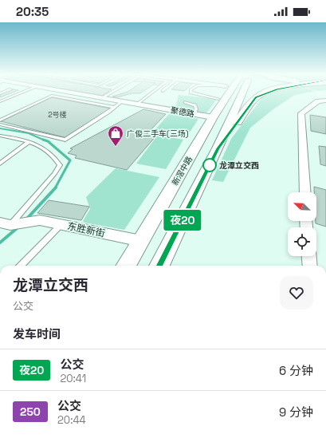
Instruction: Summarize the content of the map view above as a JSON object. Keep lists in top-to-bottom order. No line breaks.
{"streets":{"highway":["新滘中路"],"street":["聚德路","东胜新街"]},"crossings":[["聚德路","新滘中路"],["新滘中路","东胜新街"]],"places":{"shop":["广俊二手车(三场)"],"other":["龙潭立交西"]},"lines":["bus line 夜20"],"house_numbers":["2号楼"],"north":"top left","page":{"status":"20:35","on_map":"夜20","heading":[["龙潭立交西","公交"],"发车时间"],"list":[{"mark":"夜20","name":"公交","note":"20:41","value":"6 分钟"},{"mark":"250","name":"公交","note":"20:44","value":"9 分钟"}]}}
